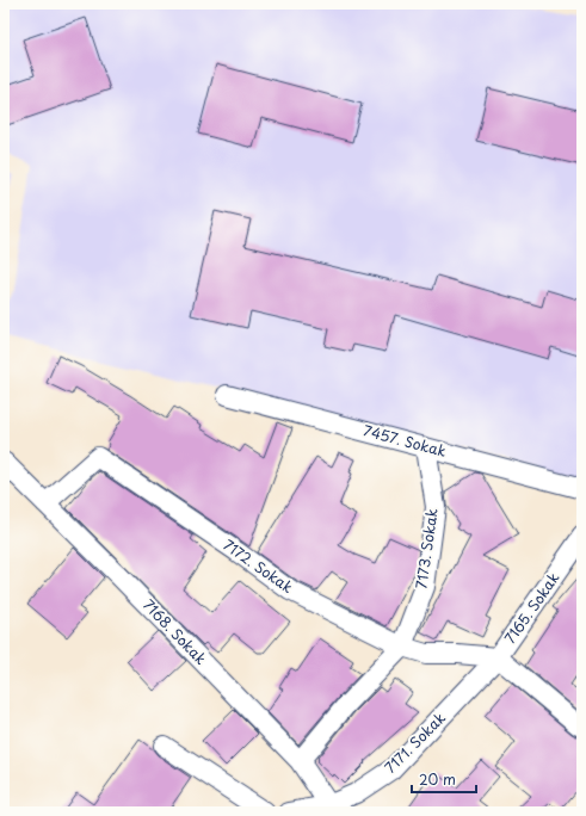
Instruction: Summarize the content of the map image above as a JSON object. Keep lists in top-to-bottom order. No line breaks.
{"streets":{"street":["7457. Sokak","7173. Sokak","7172. Sokak","7165. Sokak","7168. Sokak","7171. Sokak"]},"crossings":[["7457. Sokak","7173. Sokak"],["7173. Sokak","7172. Sokak"],["7172. Sokak","7165. Sokak"],["7172. Sokak","7168. Sokak"],["7172. Sokak","7171. Sokak"],["7165. Sokak","7171. Sokak"],["7168. Sokak","7171. Sokak"]],"scale_bar":"20 m"}
